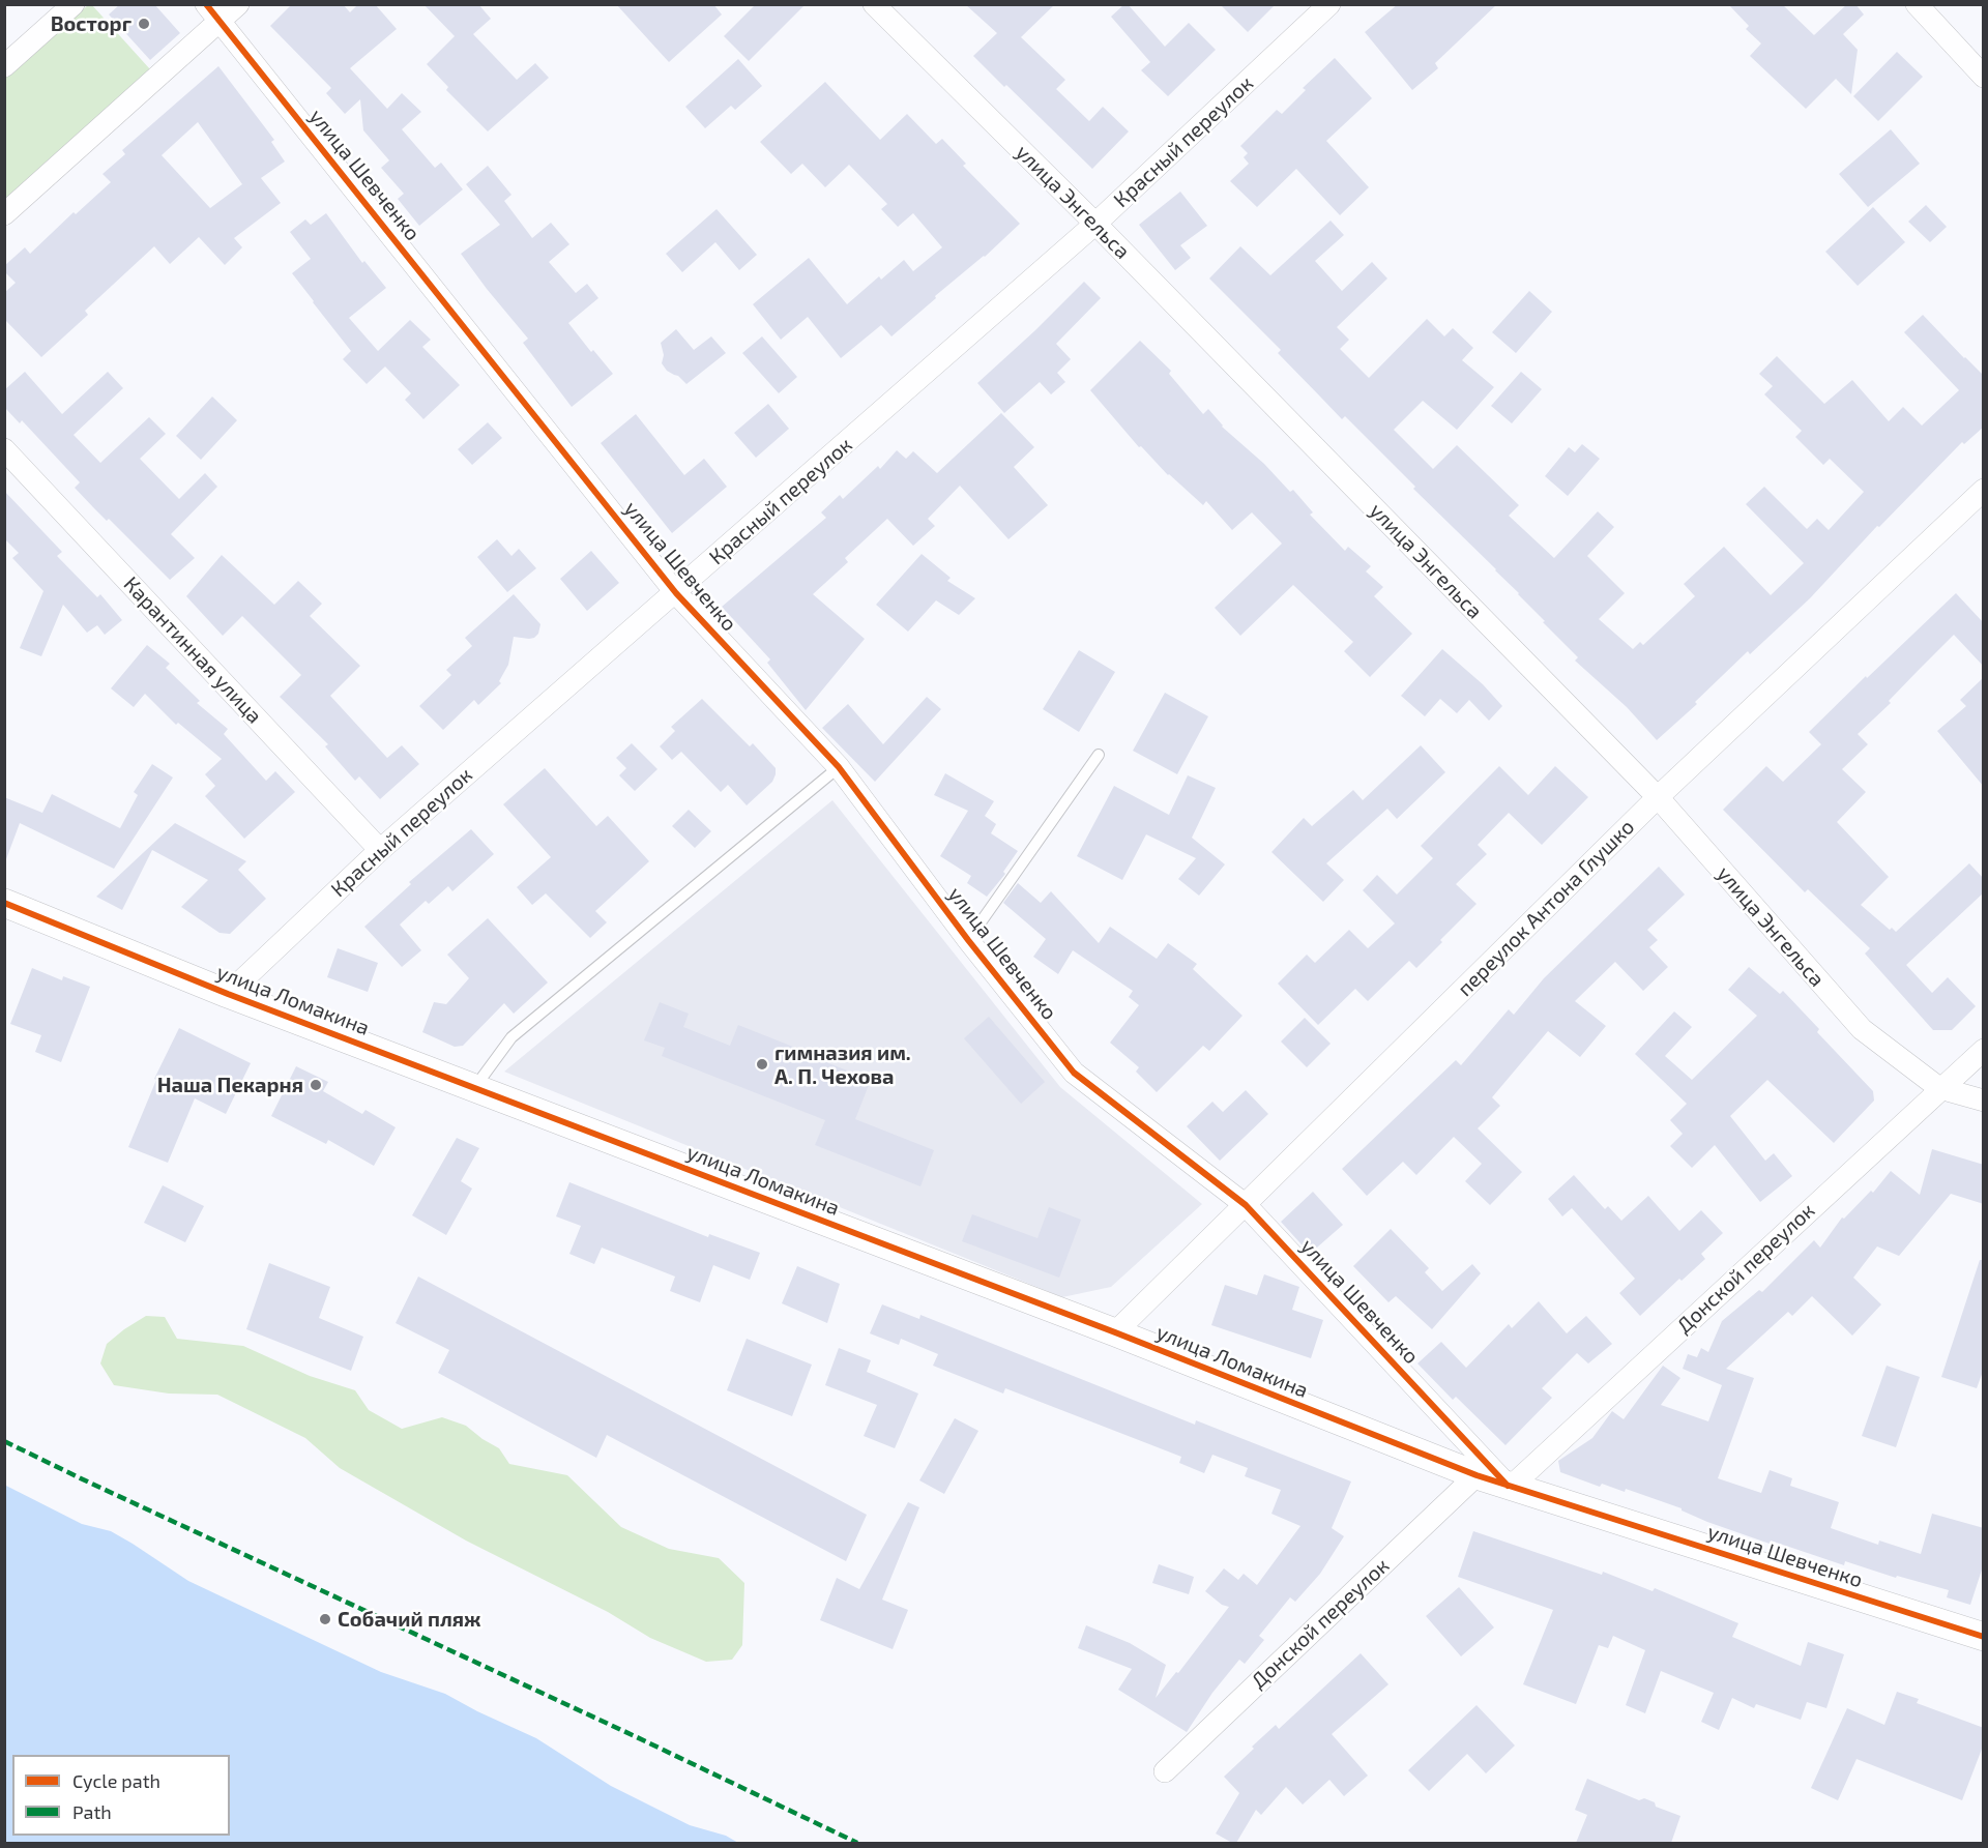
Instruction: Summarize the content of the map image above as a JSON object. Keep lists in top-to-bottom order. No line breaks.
{"streets":{"street":["Красный переулок","улица Шевченко","улица Энгельса","Карантинная улица","переулок Антона Глушко","улица Ломакина","Донской переулок"]},"crossings":[["Красный переулок","улица Шевченко"],["Красный переулок","улица Энгельса"],["Красный переулок","Карантинная улица"],["Красный переулок","улица Ломакина"],["улица Шевченко","переулок Антона Глушко"],["улица Шевченко","улица Ломакина"],["улица Шевченко","Донской переулок"],["улица Энгельса","переулок Антона Глушко"],["улица Энгельса","Донской переулок"],["переулок Антона Глушко","улица Ломакина"],["улица Ломакина","Донской переулок"]],"places":["Восторг","гимназия им. А. П. Чехова","Наша Пекарня","Собачий пляж"],"legend":["Cycle path","Path"]}
